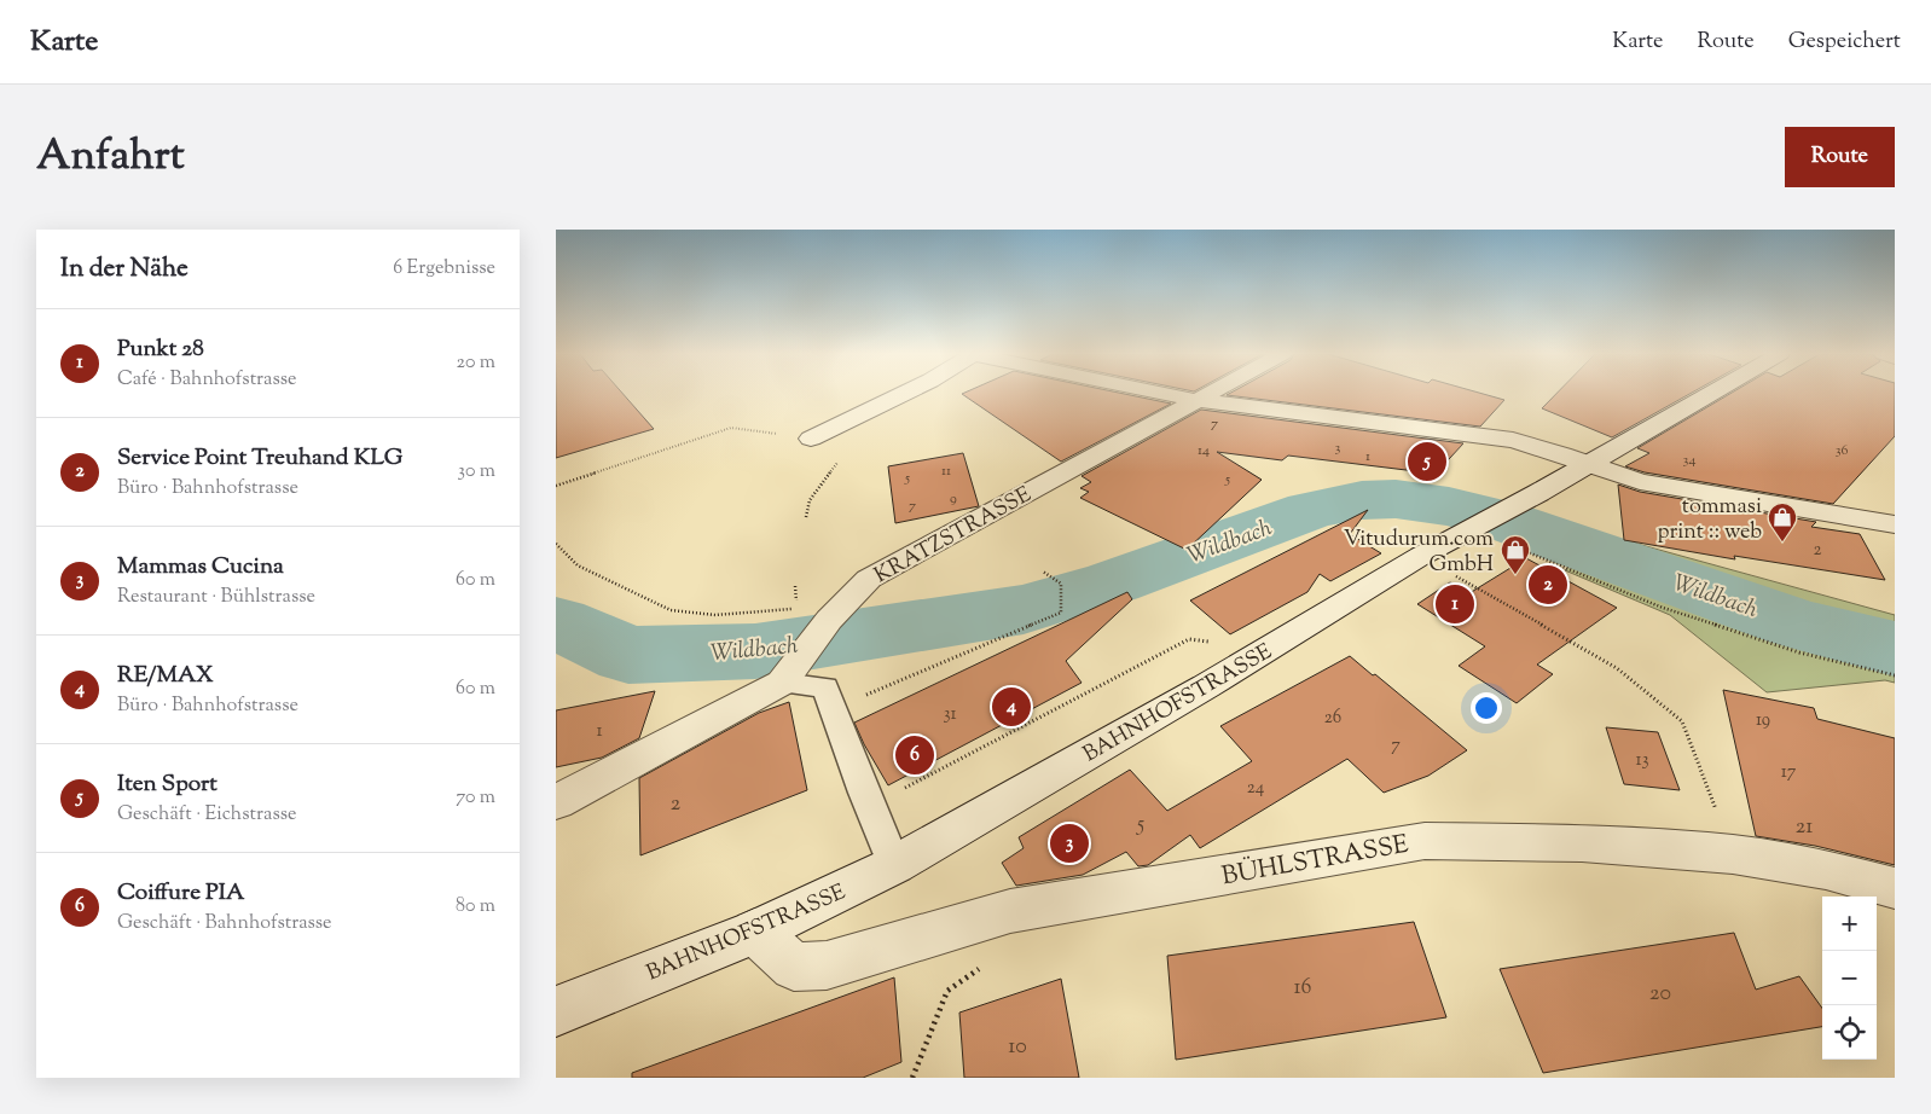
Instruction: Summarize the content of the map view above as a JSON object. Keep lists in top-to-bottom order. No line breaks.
{"streets":{"street":["KRATZSTRASSE","BAHNHOFSTRASSE","BÜHLSTRASSE"]},"crossings":[["BAHNHOFSTRASSE","BÜHLSTRASSE"]],"water":["Wildbach"],"places":{"shop":["tommasi print :: web","Vitudurum.com GmbH"]},"house_numbers":["7","3","14","36","1","34","11","5","5","9","7","2","31","26","19","1","7","13","17","24","2","5","21","16","20","10"],"page":{"header":"Karte","nav":["Karte","Route","Gespeichert"],"title":"Anfahrt","buttons":"Route","heading":["In der Nähe","6 Ergebnisse"],"list":[{"mark":"1","name":"Punkt 28","note":"Café · Bahnhofstrasse","value":"20 m"},{"mark":"2","name":"Service Point Treuhand KLG","note":"Büro · Bahnhofstrasse","value":"30 m"},{"mark":"3","name":"Mammas Cucina","note":"Restaurant · Bühlstrasse","value":"60 m"},{"mark":"4","name":"RE/MAX","note":"Büro · Bahnhofstrasse","value":"60 m"},{"mark":"5","name":"Iten Sport","note":"Geschäft · Eichstrasse","value":"70 m"},{"mark":"6","name":"Coiffure PIA","note":"Geschäft · Bahnhofstrasse","value":"80 m"}],"pins":["5","2","1","4","6","3"],"map_buttons":["+","−"]}}
